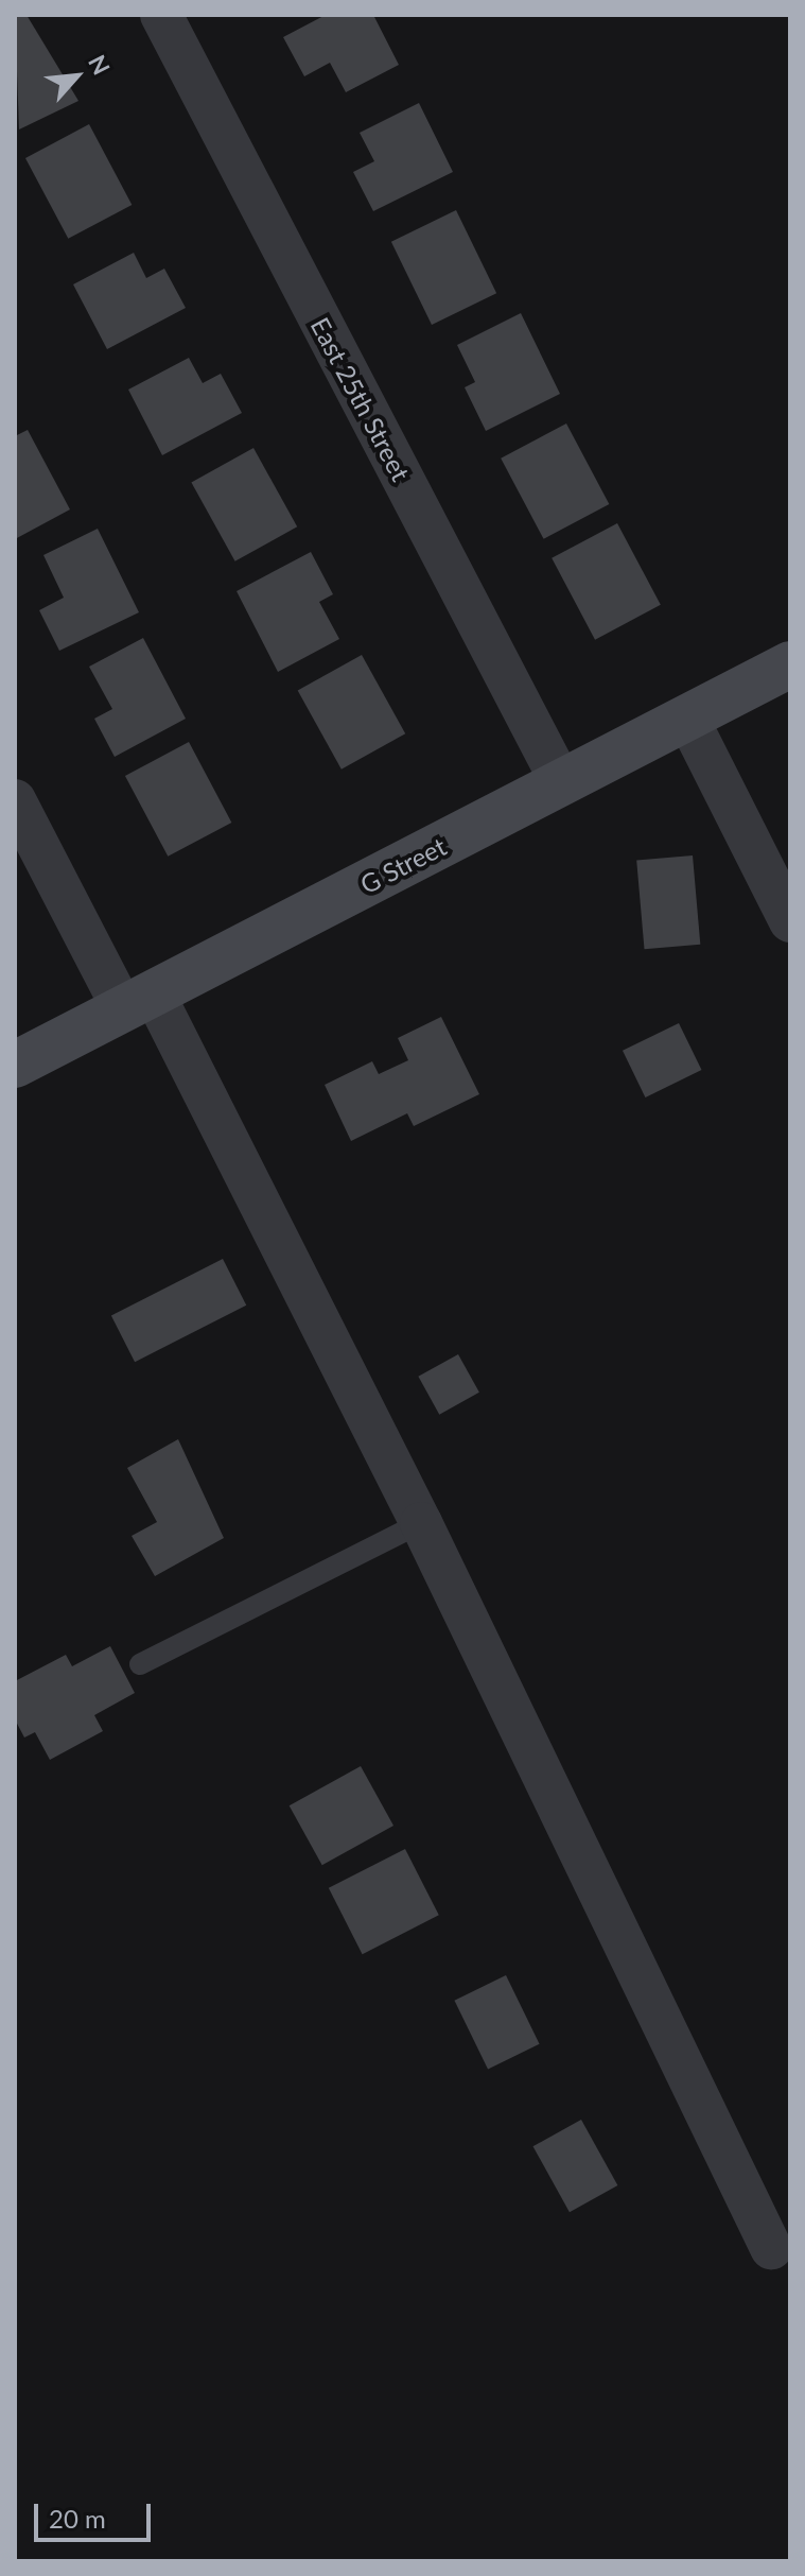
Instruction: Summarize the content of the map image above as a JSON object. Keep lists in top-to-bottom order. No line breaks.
{"streets":{"main road":["G Street"],"street":["East 25th Street"]},"crossings":[["East 25th Street","G Street"]],"scale_bar":"20 m","north":"top right"}
